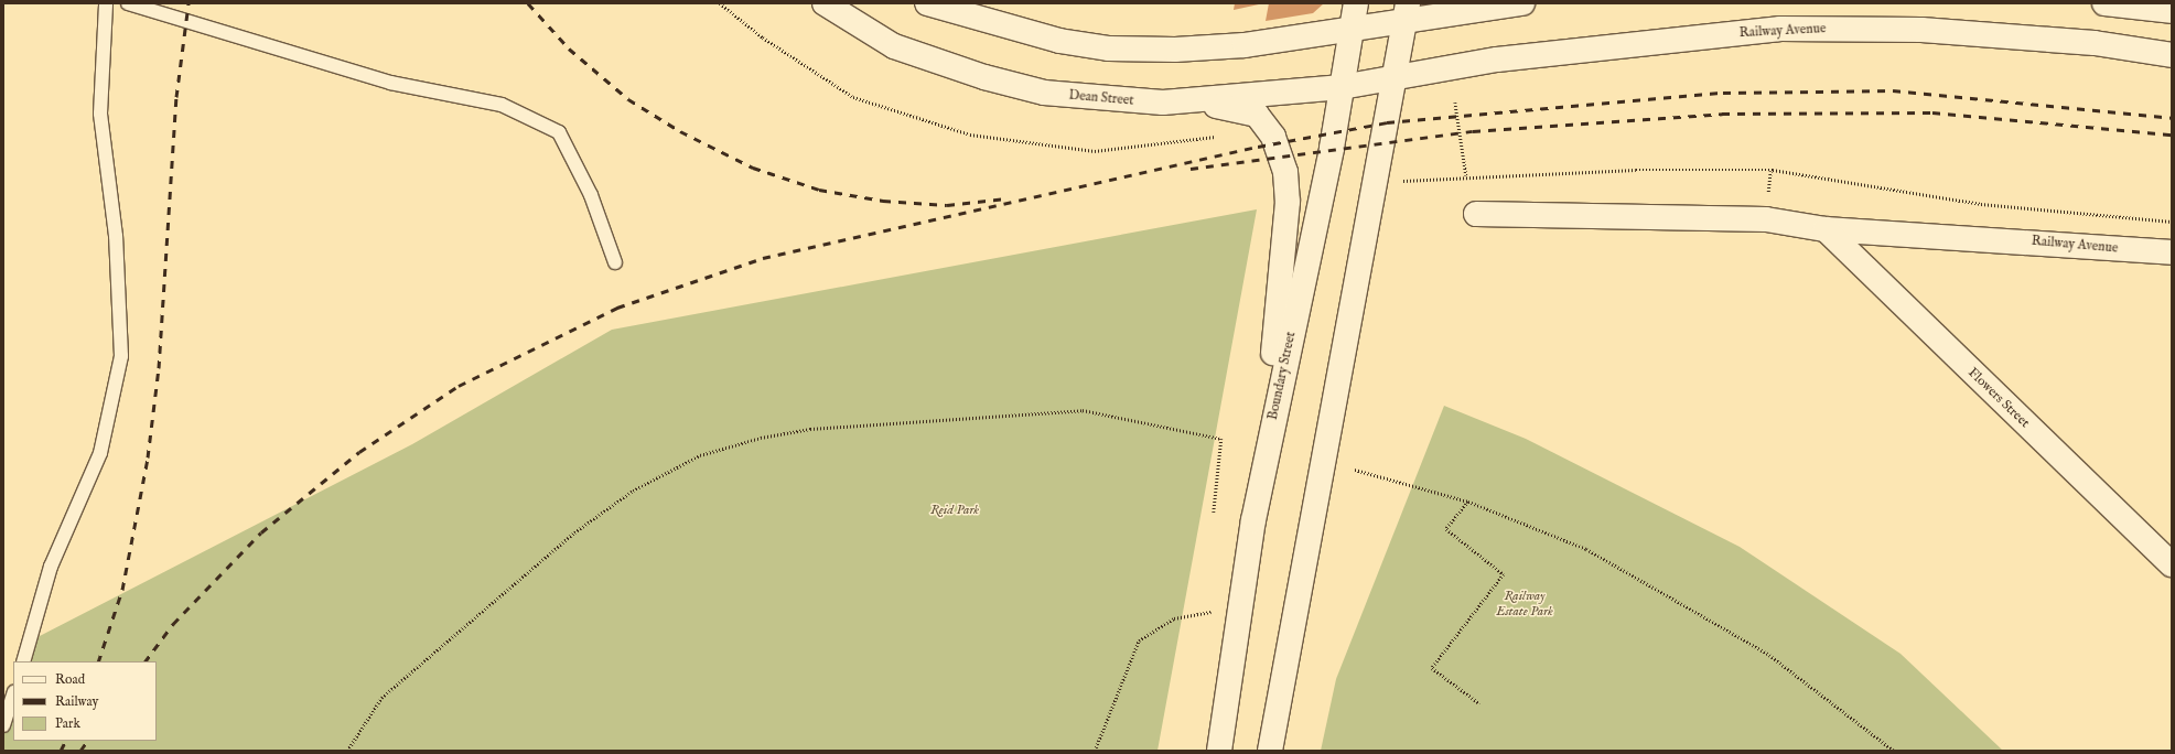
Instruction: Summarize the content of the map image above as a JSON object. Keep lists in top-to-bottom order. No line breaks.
{"streets":{"main road":["Railway Avenue","Dean Street","Boundary Street","Flowers Street"]},"crossings":[["Railway Avenue","Dean Street"],["Railway Avenue","Flowers Street"],["Dean Street","Boundary Street"]],"parks":["Reid Park","Railway Estate Park"],"legend":["Road","Railway","Park"]}
